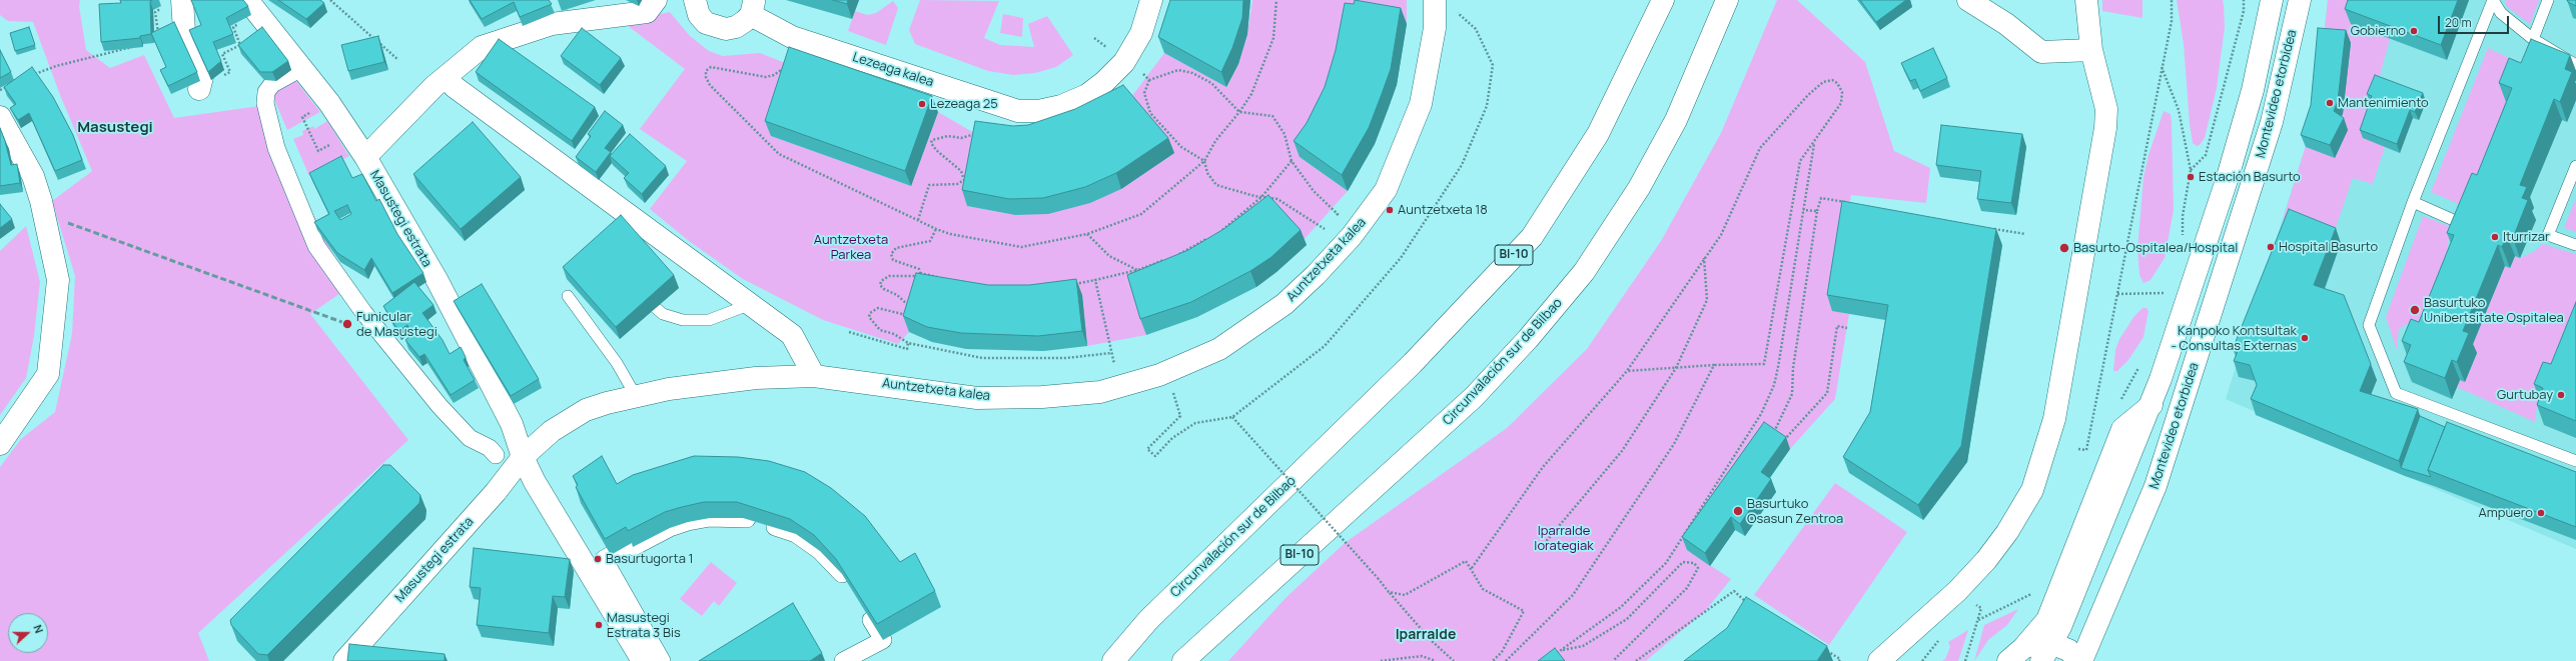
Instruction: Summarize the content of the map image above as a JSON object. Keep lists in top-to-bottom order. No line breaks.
{"streets":{"main road":["Lezeaga kalea","Montevideo etorbidea","Masustegi estrata","BI-10","Auntzetxeta kalea","Circunvalación sur de Bilbao"]},"crossings":[["Masustegi estrata","Auntzetxeta kalea"]],"districts":["Masustegi","Iparralde"],"parks":["Auntzetxeta Parkea","Iparralde lorategiak"],"places":["Gobierno","Mantenimiento","Lezeaga 25","Estación Basurto","Auntzetxeta 18","Iturrizar","Hospital Basurto","Basurto-Ospitalea/Hospital","Basurtuko Unibertsitate Ospitalea","Funicular de Masustegi","Kanpoko Kontsultak - Consultas Externas","Gurtubay","Basurtuko Osasun Zentroa","Ampuero","Basurtugorta 1","Masustegi Estrata 3 Bis"],"scale_bar":"20 m","north":"right"}
